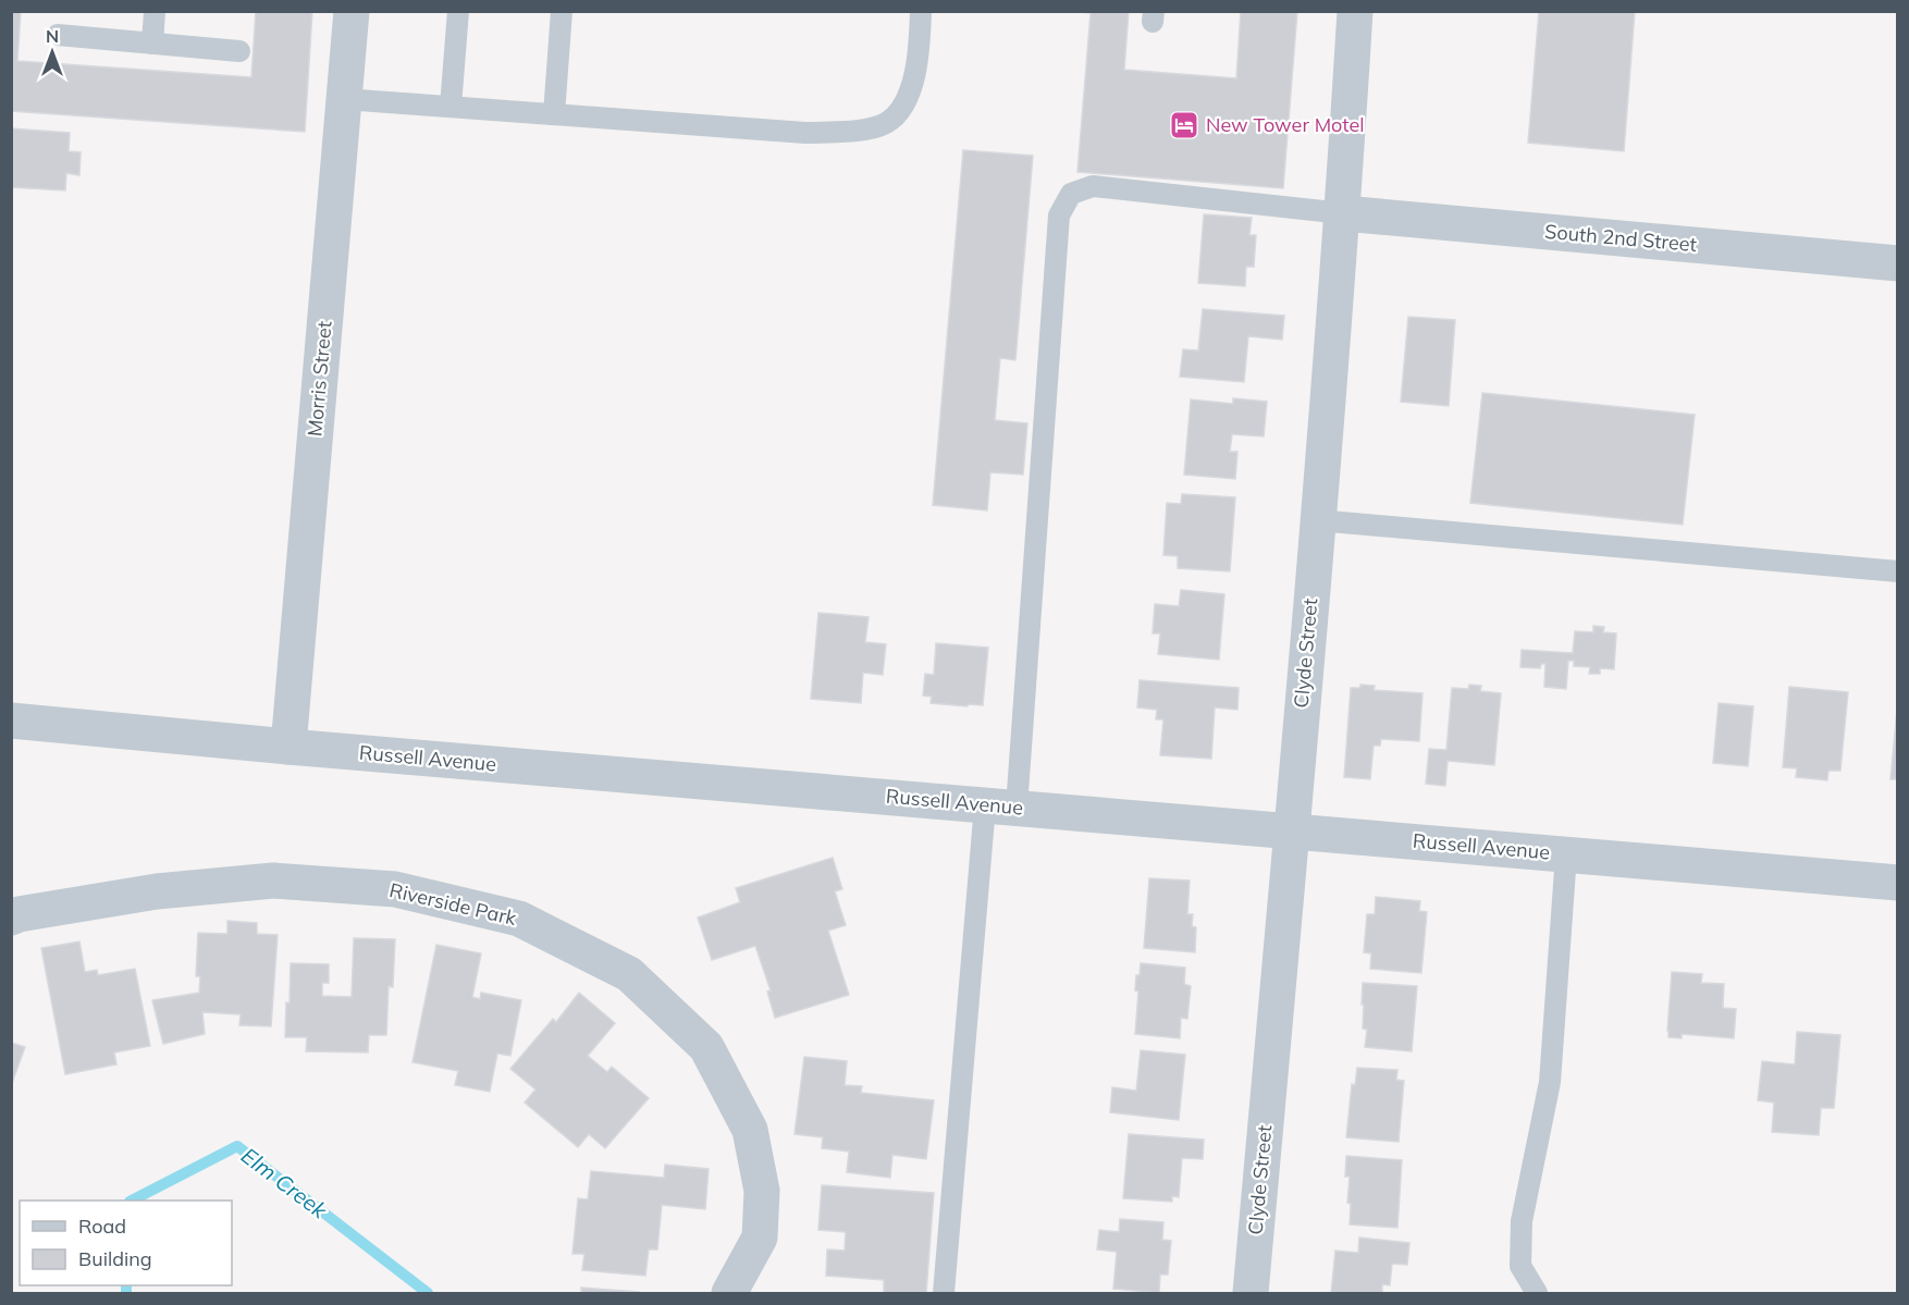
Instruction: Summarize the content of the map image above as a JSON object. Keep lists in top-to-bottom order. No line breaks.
{"streets":{"street":["South 2nd Street","Morris Street","Clyde Street","Russell Avenue","Riverside Park"]},"crossings":[["South 2nd Street","Clyde Street"],["Morris Street","Russell Avenue"],["Clyde Street","Russell Avenue"]],"water":["Elm Creek"],"places":{"hotel":["New Tower Motel"]},"legend":["Road","Building"],"north":"top"}
